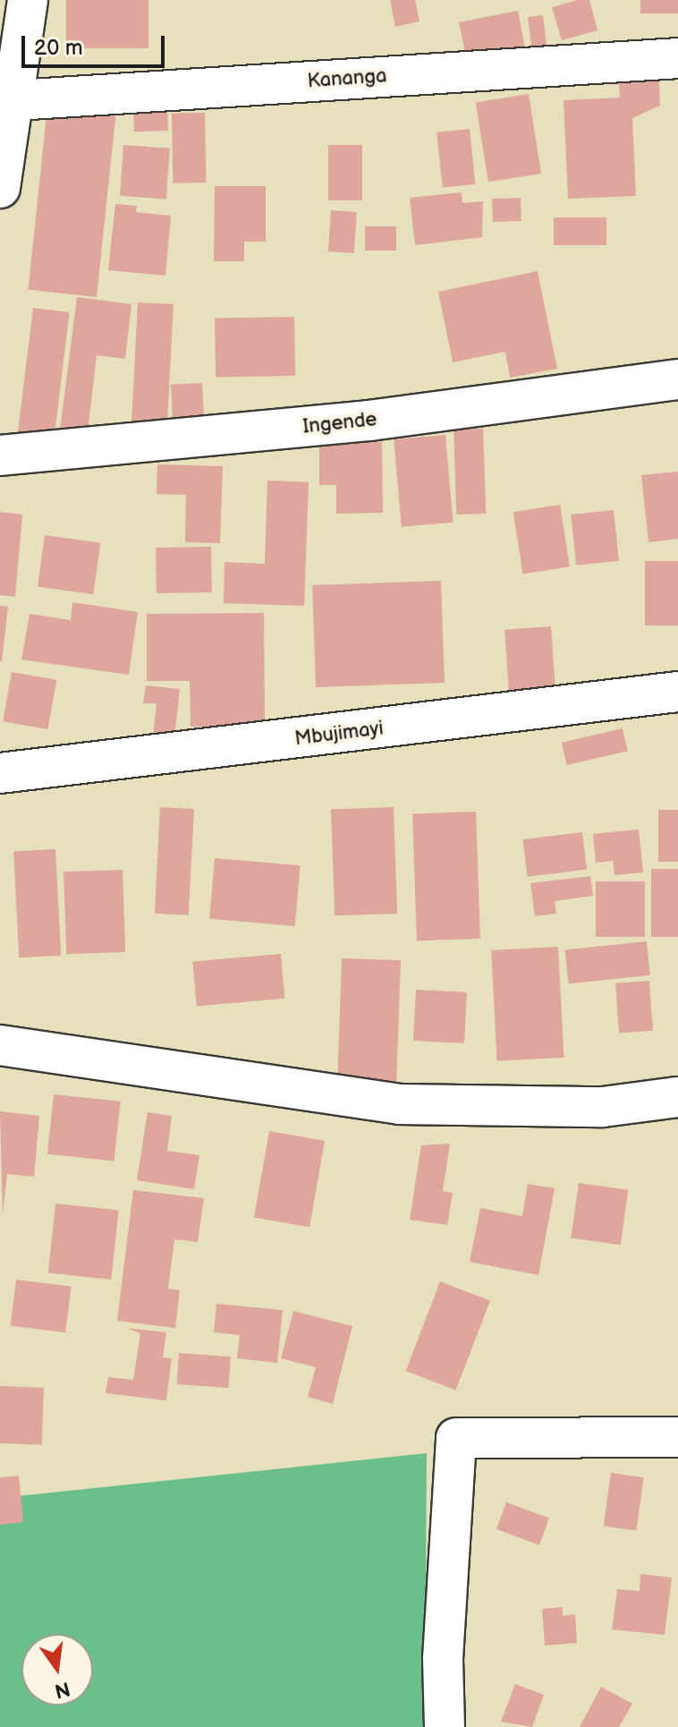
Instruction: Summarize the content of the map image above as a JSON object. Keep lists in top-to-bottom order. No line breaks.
{"streets":{"street":["Kananga","Ingende","Mbujimayi"]},"scale_bar":"20 m","north":"bottom"}
